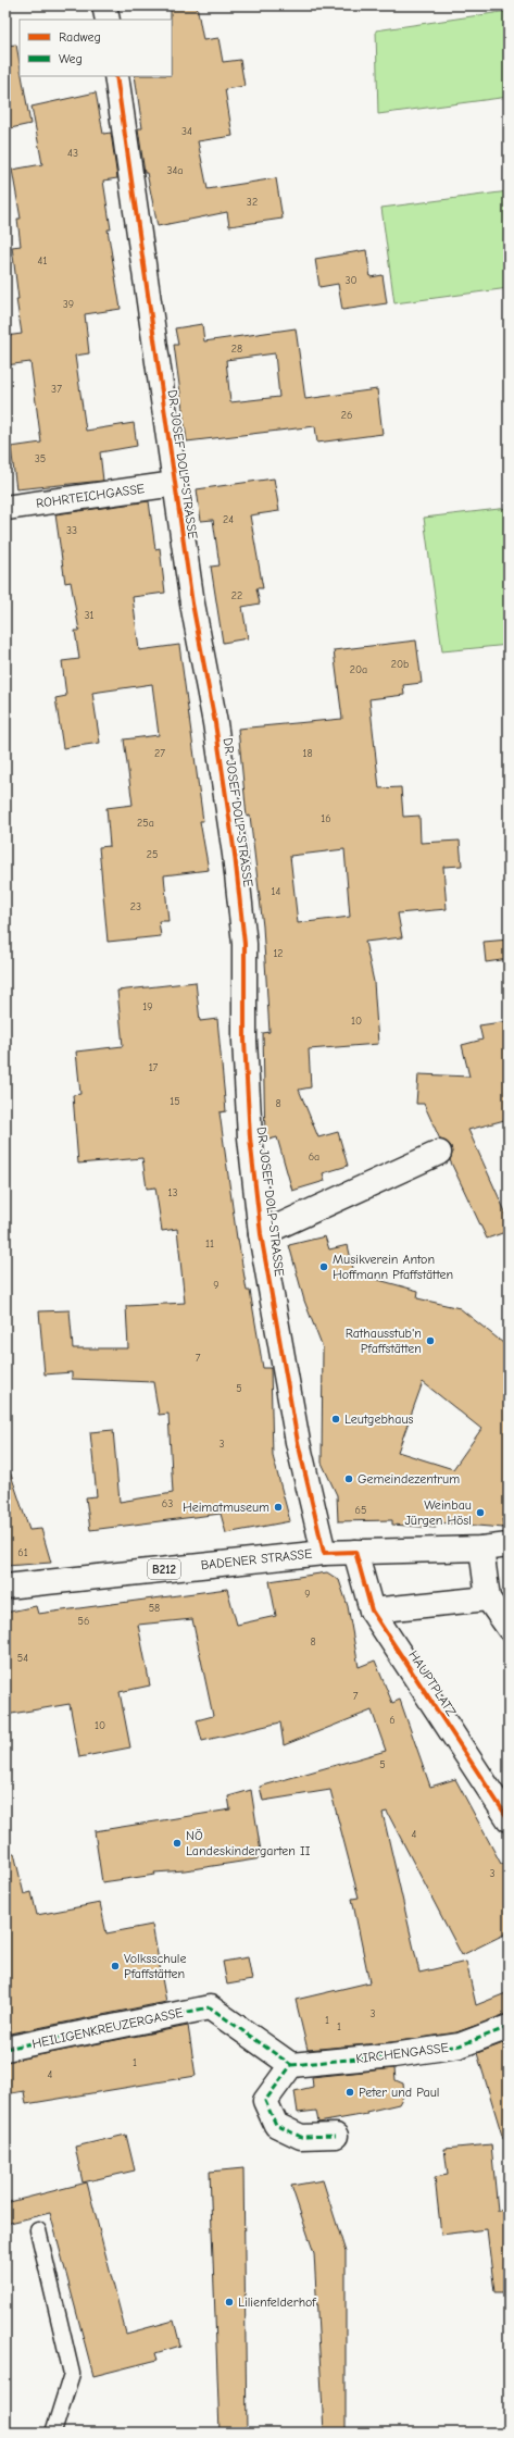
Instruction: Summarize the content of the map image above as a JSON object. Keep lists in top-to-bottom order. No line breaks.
{"streets":{"street":["DR. JOSEF DOLP-STRASSE","ROHRTEICHGASSE","BADENER STRASSE","B212","HAUPTPLATZ","HEILIGENKREUZERGASSE","KIRCHENGASSE"]},"crossings":[["DR. JOSEF DOLP-STRASSE","ROHRTEICHGASSE"],["DR. JOSEF DOLP-STRASSE","BADENER STRASSE"],["BADENER STRASSE","HAUPTPLATZ"],["HEILIGENKREUZERGASSE","KIRCHENGASSE"]],"places":["Musikverein Anton Hoffmann Pfaffstätten","Rathausstub'n Pfaffstätten","Leutgebhaus","Gemeindezentrum","Heimatmuseum","Weinbau Jürgen Hösl","NÖ Landeskindergarten II","Volksschule Pfaffstätten","Peter und Paul","Lilienfelderhof"],"house_numbers":["34","43","34a","32","41","30","39","28","37","26","35","24","33","22","31","20b","20a","27","18","16","25a","25","14","23","12","19","10","17","15","8","6a","13","11","9","7","5","3","63","65","61","9","58","56","8","54","7","6","10","5","4","3","3","1","1","1","4"],"legend":["Radweg","Weg"]}
